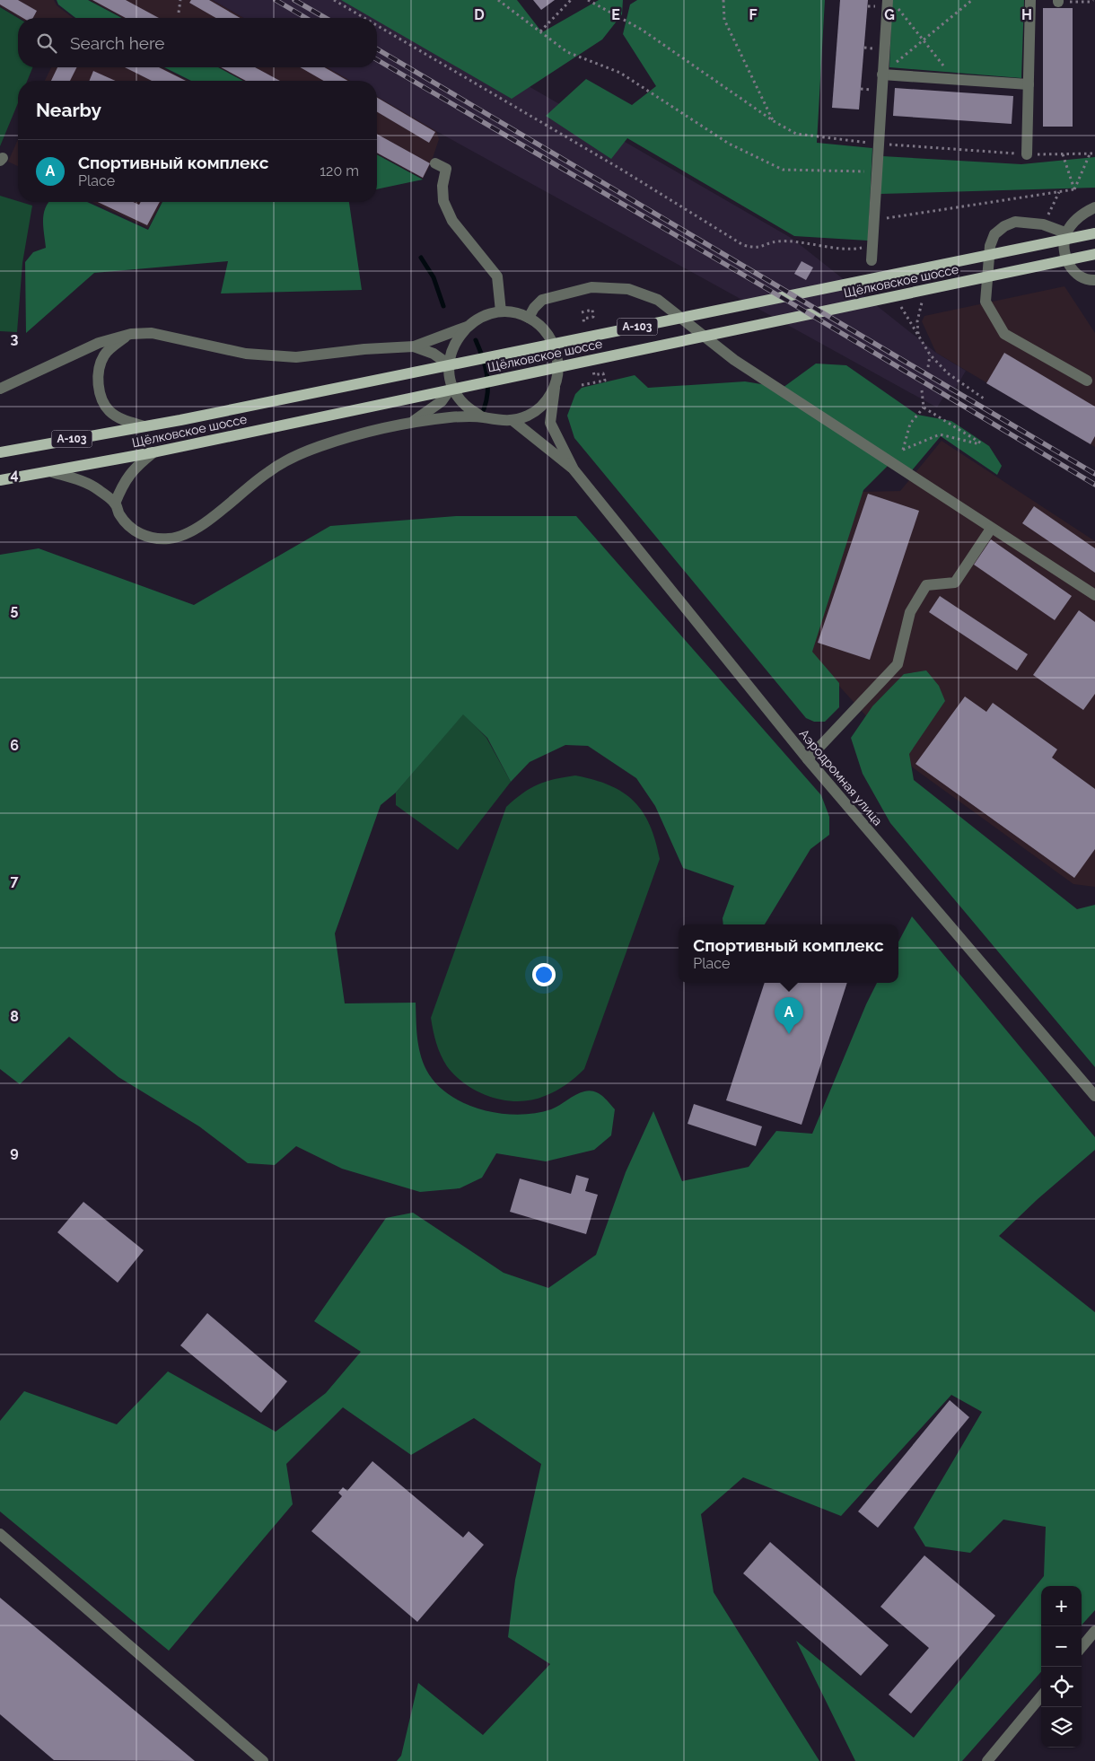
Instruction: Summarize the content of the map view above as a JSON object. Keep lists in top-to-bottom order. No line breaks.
{"streets":{"main road":["Щёлковское шоссе","А-103"],"street":["Аэродромная улица"]},"page":{"search":"Search here","heading":"Nearby","list":[{"mark":"A","name":"Спортивный комплекс","note":"Place","value":"120 m"}],"popup":["Спортивный комплекс","Place"],"pins":"A","map_buttons":["+","−"]},"grid":{"columns":["D","E","F","G","H"],"rows":["3","4","5","6","7","8","9"]}}
